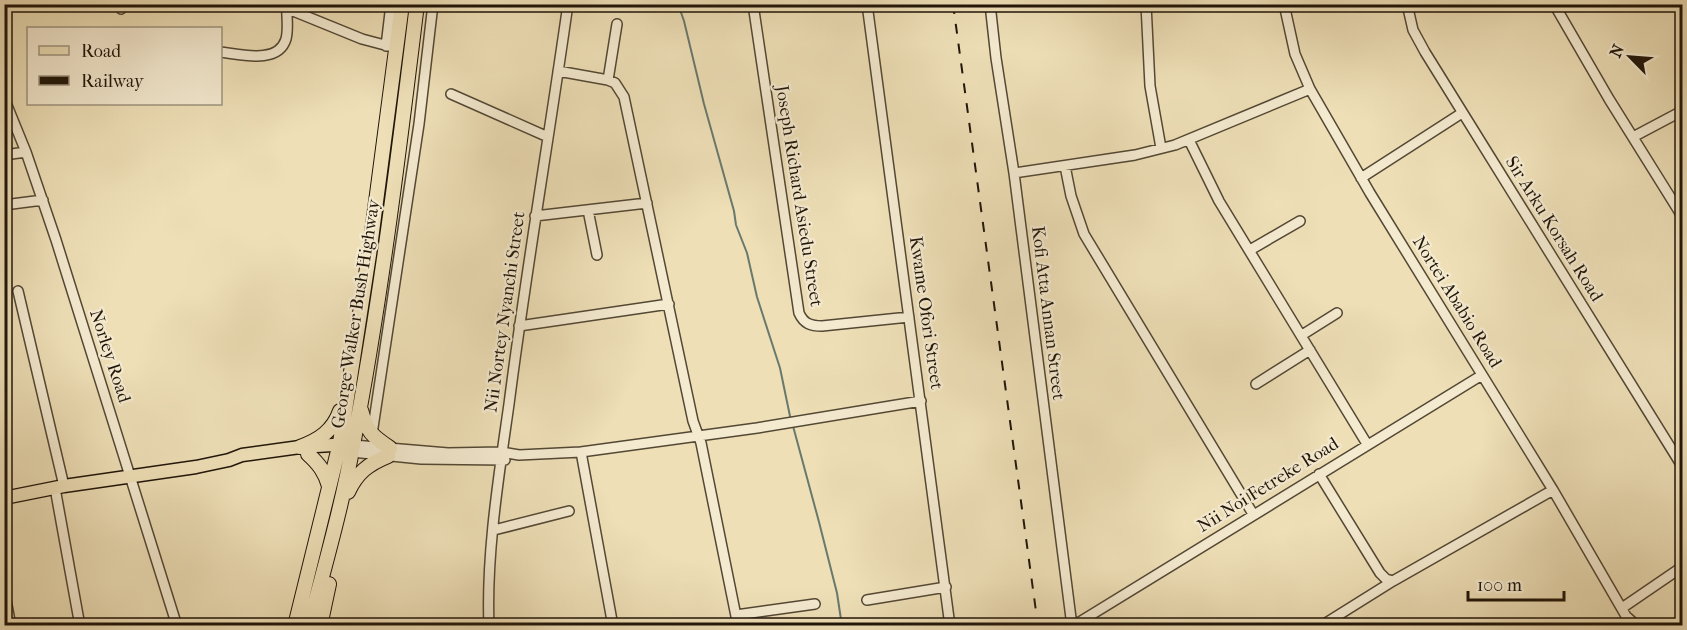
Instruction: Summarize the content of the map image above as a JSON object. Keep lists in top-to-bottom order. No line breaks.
{"streets":{"highway":["George Walker Bush Highway"],"street":["Joseph Richard Asiedu Street","Sir Arku Korsah Road","Nortei Ababio Road","Nii Nortey Nyanchi Street","Kwame Ofori Street","Kofi Atta Annan Street","Norley Road","Nii Noi Fetreke Road"]},"crossings":[["Joseph Richard Asiedu Street","Kwame Ofori Street"],["Nortei Ababio Road","Nii Noi Fetreke Road"],["Kofi Atta Annan Street","Nii Noi Fetreke Road"]],"legend":["Road","Railway"],"scale_bar":"100 m","north":"top left"}
